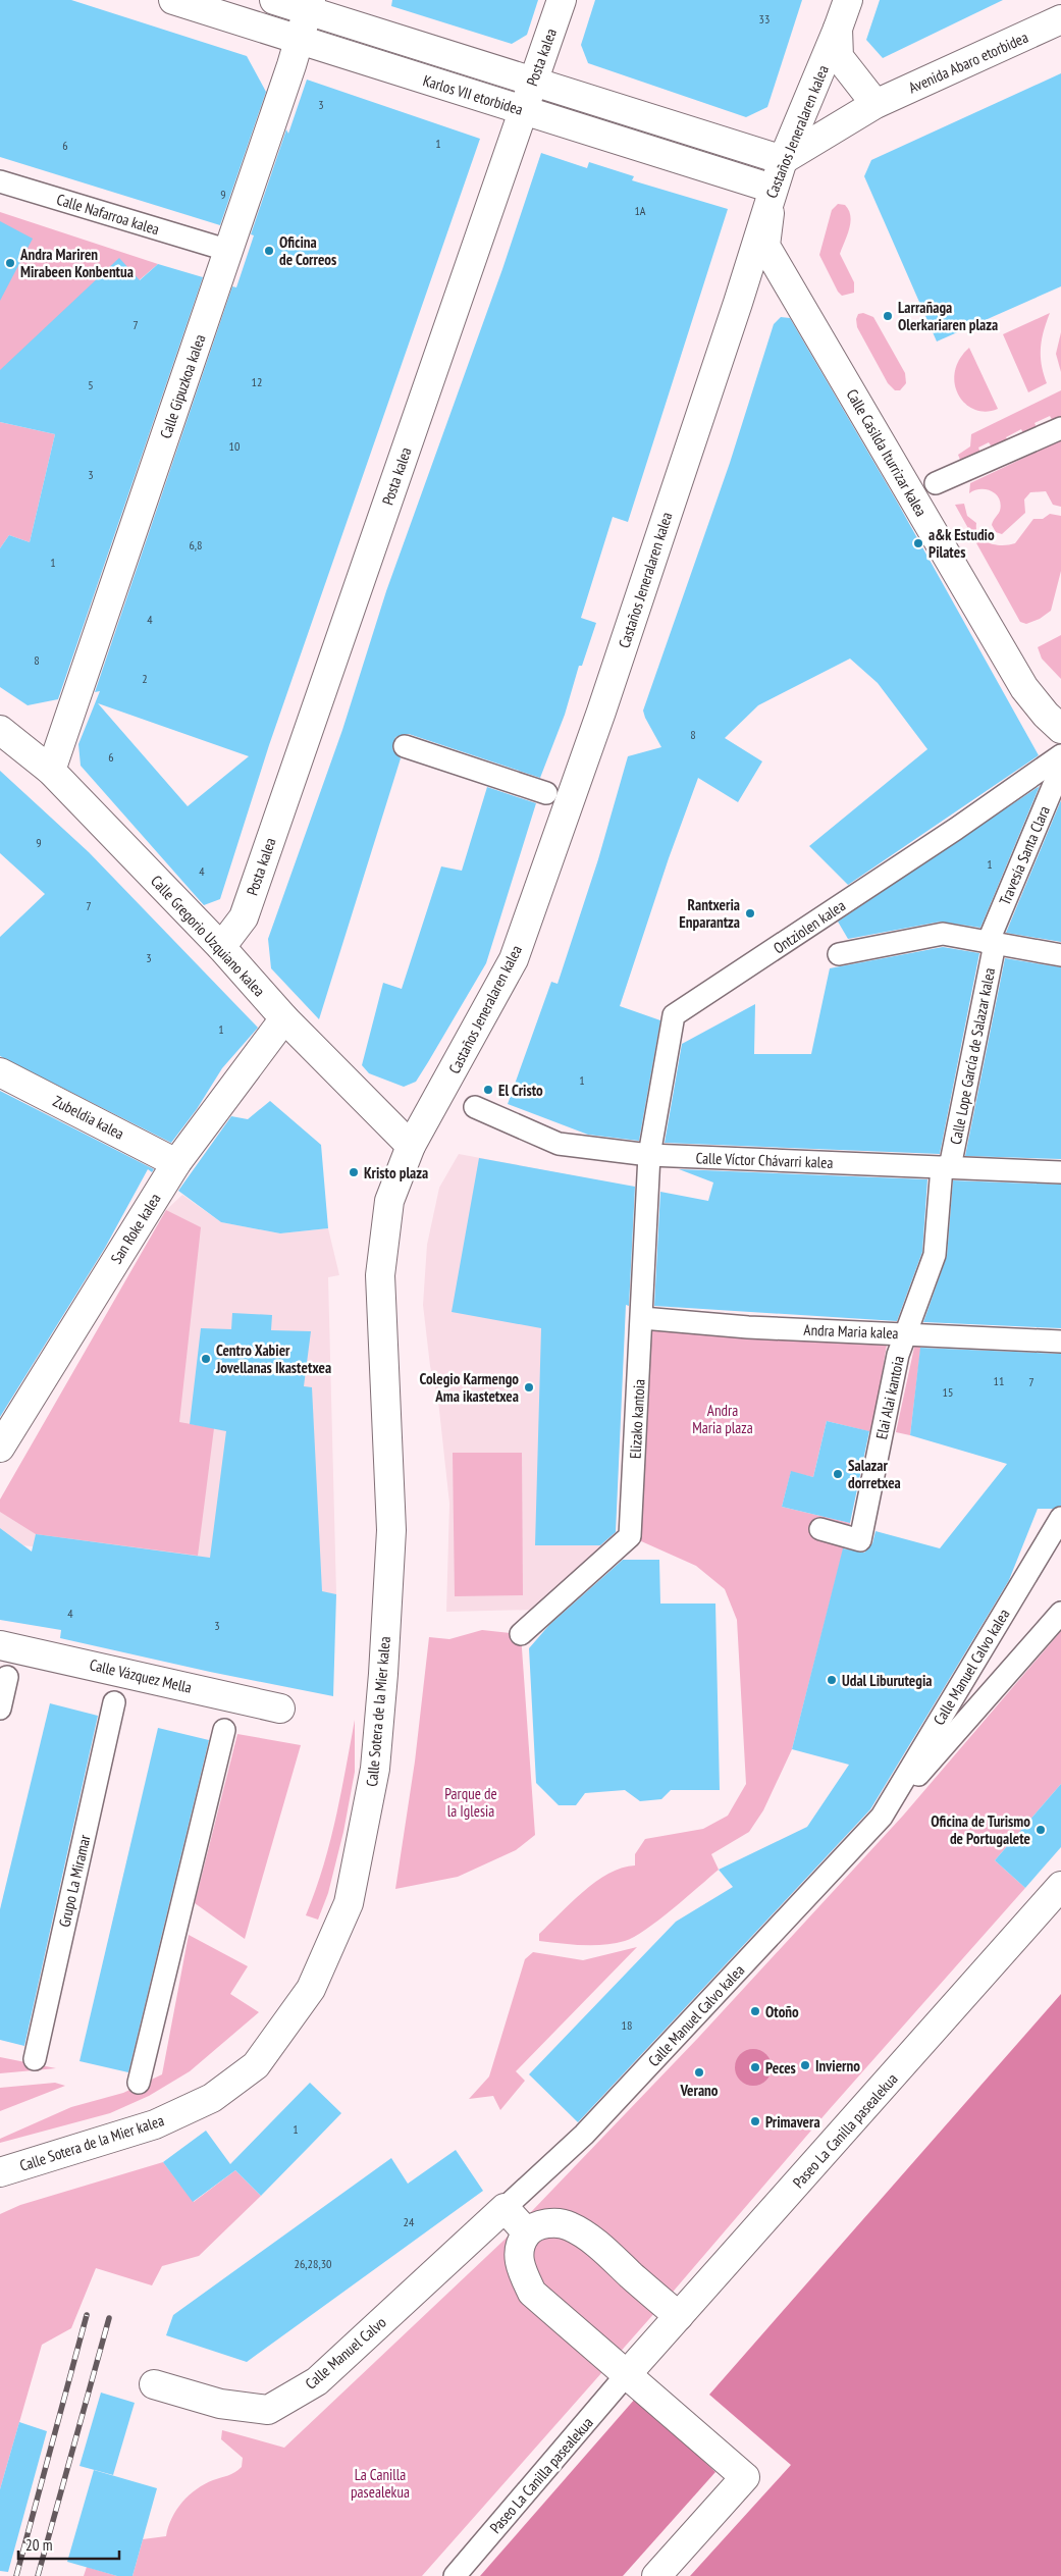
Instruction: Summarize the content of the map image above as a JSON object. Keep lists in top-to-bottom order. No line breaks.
{"streets":{"street":["Posta kalea","Avenida Abaro etorbidea","Karlos VII etorbidea","Castaños Jeneralaren kalea","Calle Nafarroa kalea","Calle Gipuzkoa kalea","Calle Casilda Iturrizar kalea","Travesía Santa Clara","Ontziolen kalea","Calle Gregorio Uzquiano kalea","Calle Lope García de Salazar kalea","Zubeldia kalea","Calle Víctor Chávarri kalea","San Roke kalea","Andra Maria kalea","Elai Alai kantoia","Elizako kantoia","Calle Manuel Calvo kalea","Calle Vázquez Mella","Calle Sotera de la Mier kalea","Grupo La Miramar","Paseo La Canilla pasealekua","Calle Manuel Calvo"]},"crossings":[["Posta kalea","Karlos VII etorbidea"],["Posta kalea","Calle Gregorio Uzquiano kalea"],["Avenida Abaro etorbidea","Karlos VII etorbidea"],["Avenida Abaro etorbidea","Castaños Jeneralaren kalea"],["Avenida Abaro etorbidea","Calle Casilda Iturrizar kalea"],["Karlos VII etorbidea","Castaños Jeneralaren kalea"],["Karlos VII etorbidea","Calle Gipuzkoa kalea"],["Karlos VII etorbidea","Calle Casilda Iturrizar kalea"],["Castaños Jeneralaren kalea","Calle Casilda Iturrizar kalea"],["Castaños Jeneralaren kalea","Calle Gregorio Uzquiano kalea"],["Castaños Jeneralaren kalea","Calle Sotera de la Mier kalea"],["Calle Gipuzkoa kalea","Calle Gregorio Uzquiano kalea"],["Travesía Santa Clara","Calle Lope García de Salazar kalea"],["Ontziolen kalea","Calle Víctor Chávarri kalea"],["Ontziolen kalea","Elizako kantoia"],["Calle Gregorio Uzquiano kalea","San Roke kalea"],["Calle Gregorio Uzquiano kalea","Calle Sotera de la Mier kalea"],["Calle Lope García de Salazar kalea","Calle Víctor Chávarri kalea"],["Calle Lope García de Salazar kalea","Elai Alai kantoia"],["Zubeldia kalea","San Roke kalea"],["Calle Víctor Chávarri kalea","Elai Alai kantoia"],["Calle Víctor Chávarri kalea","Elizako kantoia"],["Andra Maria kalea","Elai Alai kantoia"],["Andra Maria kalea","Elizako kantoia"],["Calle Manuel Calvo kalea","Calle Manuel Calvo"]],"parks":["Andra Maria plaza","Parque de la Iglesia","La Canilla pasealekua"],"places":["Oficina de Correos","Andra Mariren Mirabeen Konbentua","Larrañaga Olerkariaren plaza","a&k Estudio Pilates","Rantxeria Enparantza","El Cristo","Kristo plaza","Centro Xabier Jovellanas Ikastetxea","Colegio Karmengo Ama ikastetxea","Salazar dorretxea","Udal Liburutegia","Oficina de Turismo de Portugalete","Otoño","Invierno","Peces","Verano","Primavera"],"house_numbers":["33","3","1","6","9","1A","7","12","5","10","3","6,8","1","4","8","2","8","6","9","1","4","7","3","1","1","11","7","15","4","3","18","1","24","26,28,30"],"scale_bar":"20 m"}
